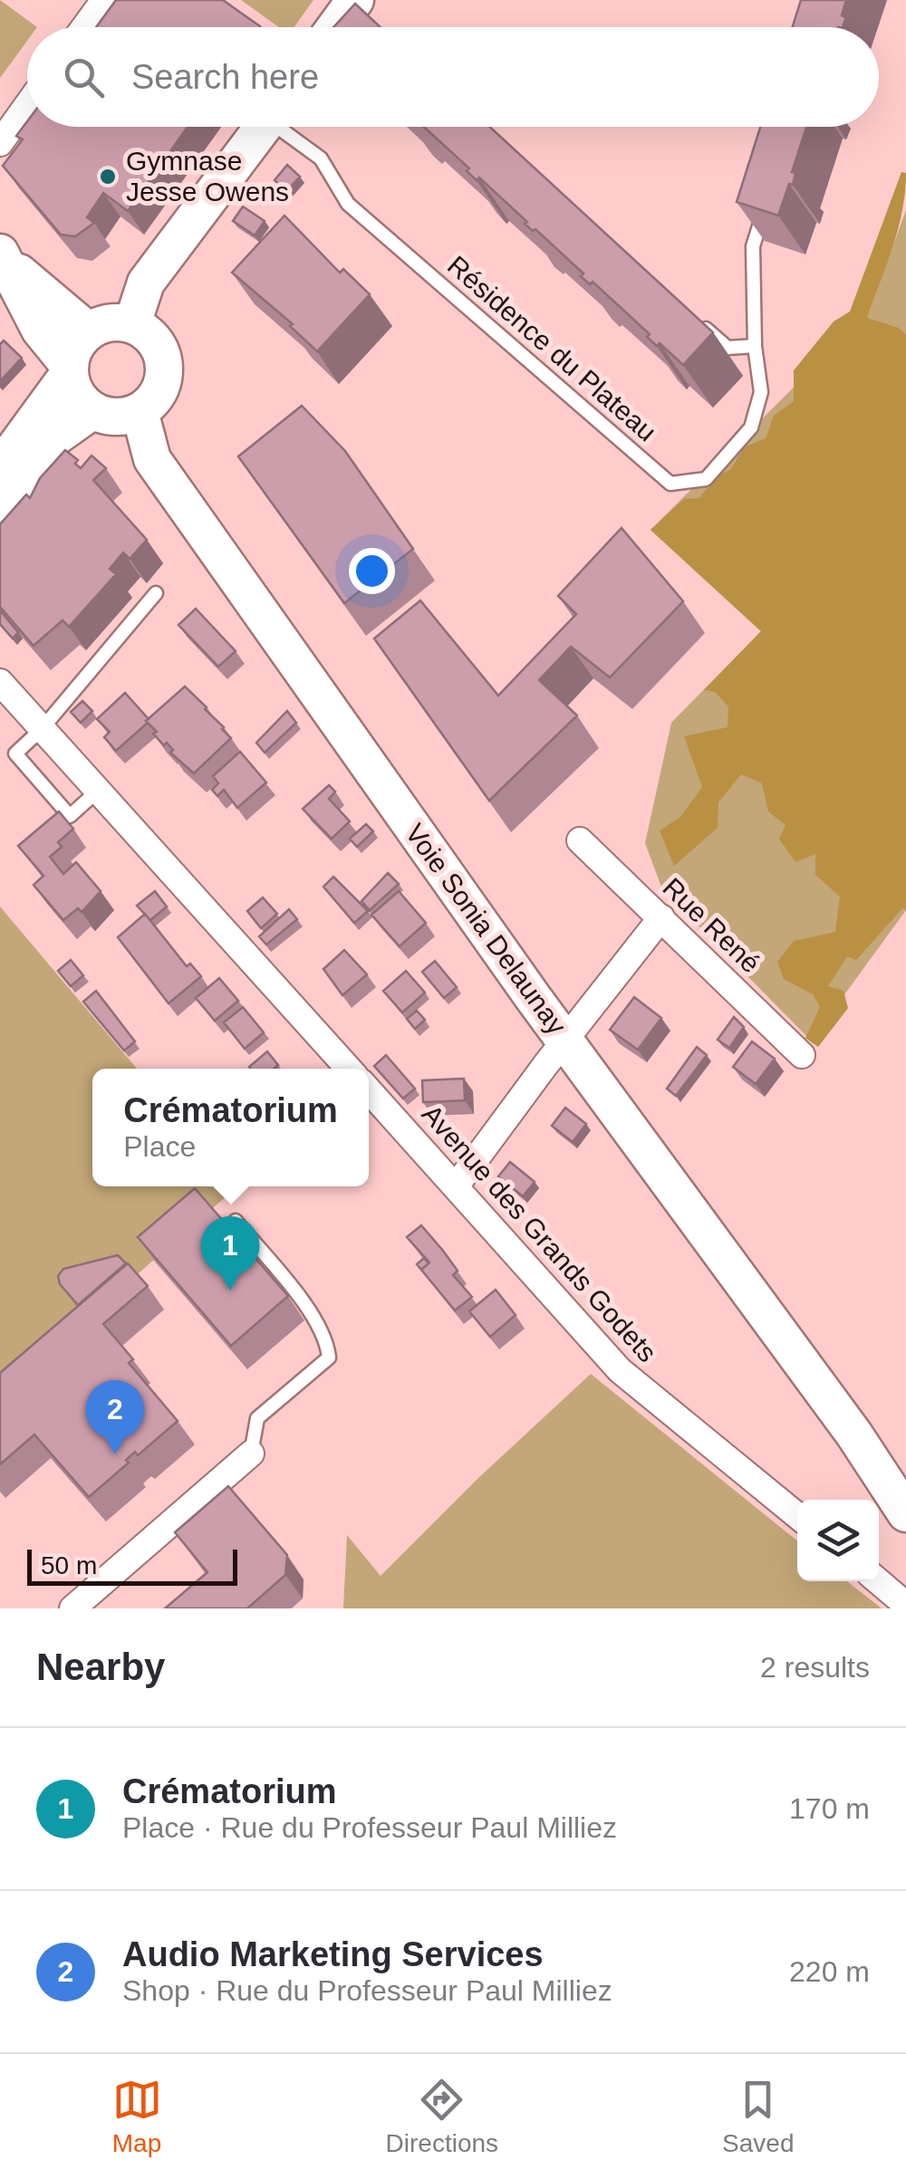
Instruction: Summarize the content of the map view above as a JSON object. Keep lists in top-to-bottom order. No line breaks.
{"streets":{"main road":["Voie Sonia Delaunay"],"street":["Rue René","Avenue des Grands Godets"],"lane":["Résidence du Plateau"]},"places":["Gymnase Jesse Owens"],"scale_bar":"50 m","page":{"search":"Search here","popup":["Crématorium","Place"],"pins":["1","2"],"scale":"50 m","heading":["Nearby","2 results"],"list":[{"mark":"1","name":"Crématorium","note":"Place · Rue du Professeur Paul Milliez","value":"170 m"},{"mark":"2","name":"Audio Marketing Services","note":"Shop · Rue du Professeur Paul Milliez","value":"220 m"}],"nav":["Map","Directions","Saved"]}}
